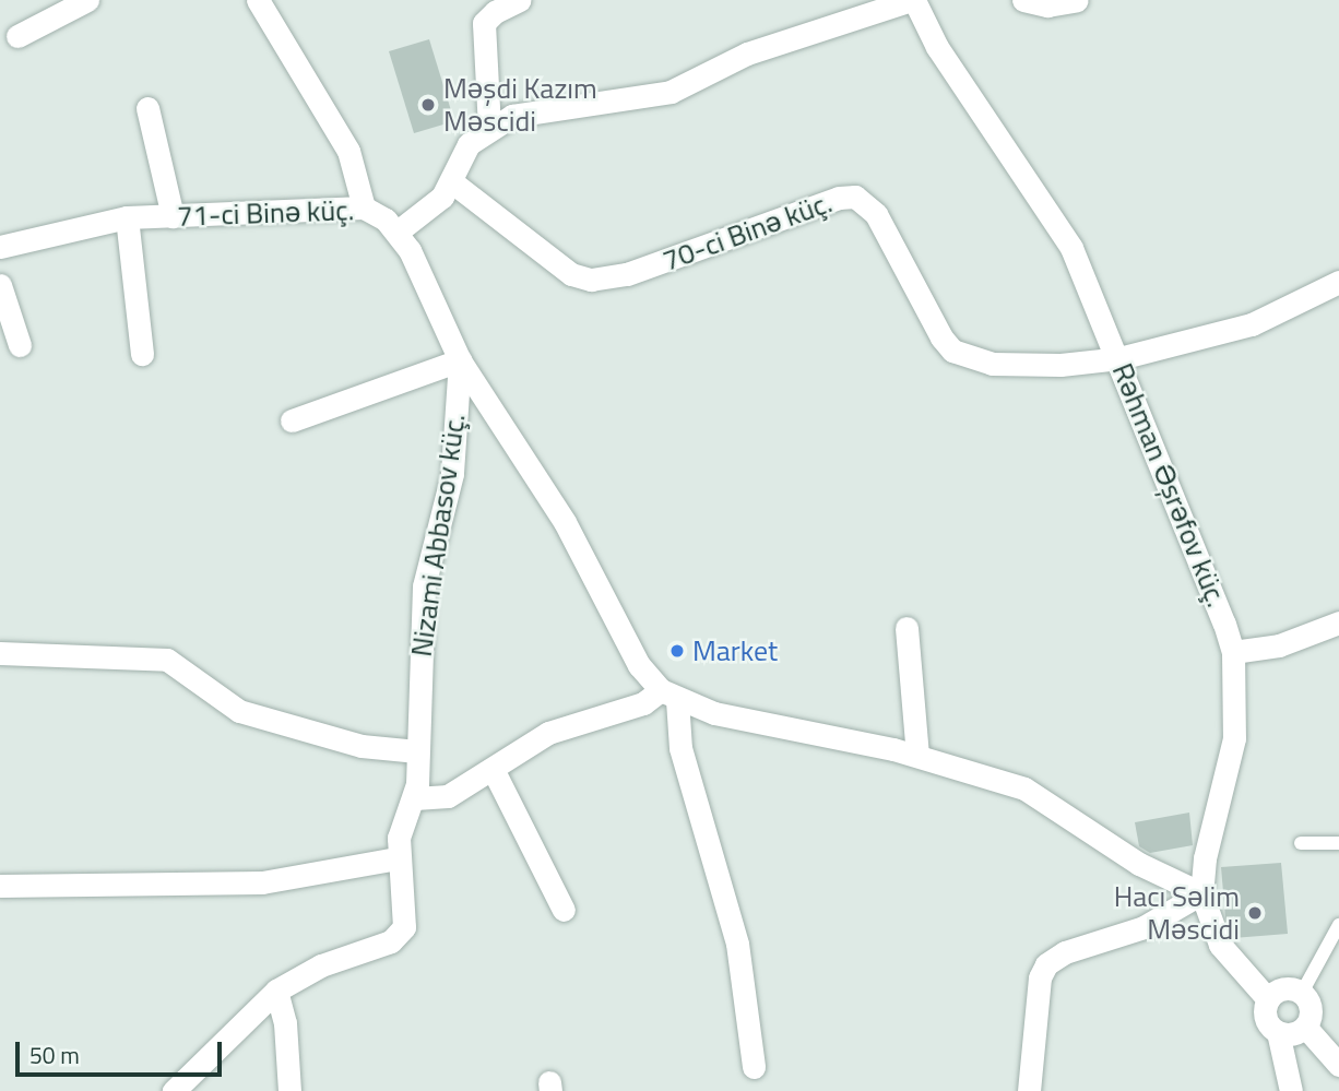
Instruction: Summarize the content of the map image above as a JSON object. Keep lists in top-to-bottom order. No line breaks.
{"streets":{"street":["71-ci Binə küç.","70-ci Binə küç.","Rəhman Əşrəfov küç.","Nizami Abbasov küç."]},"crossings":[["71-ci Binə küç.","70-ci Binə küç."],["71-ci Binə küç.","Rəhman Əşrəfov küç."],["71-ci Binə küç.","Nizami Abbasov küç."],["70-ci Binə küç.","Rəhman Əşrəfov küç."]],"places":["Məşdi Kazım Məscidi","Market","Hacı Səlim Məscidi"],"scale_bar":"50 m"}
